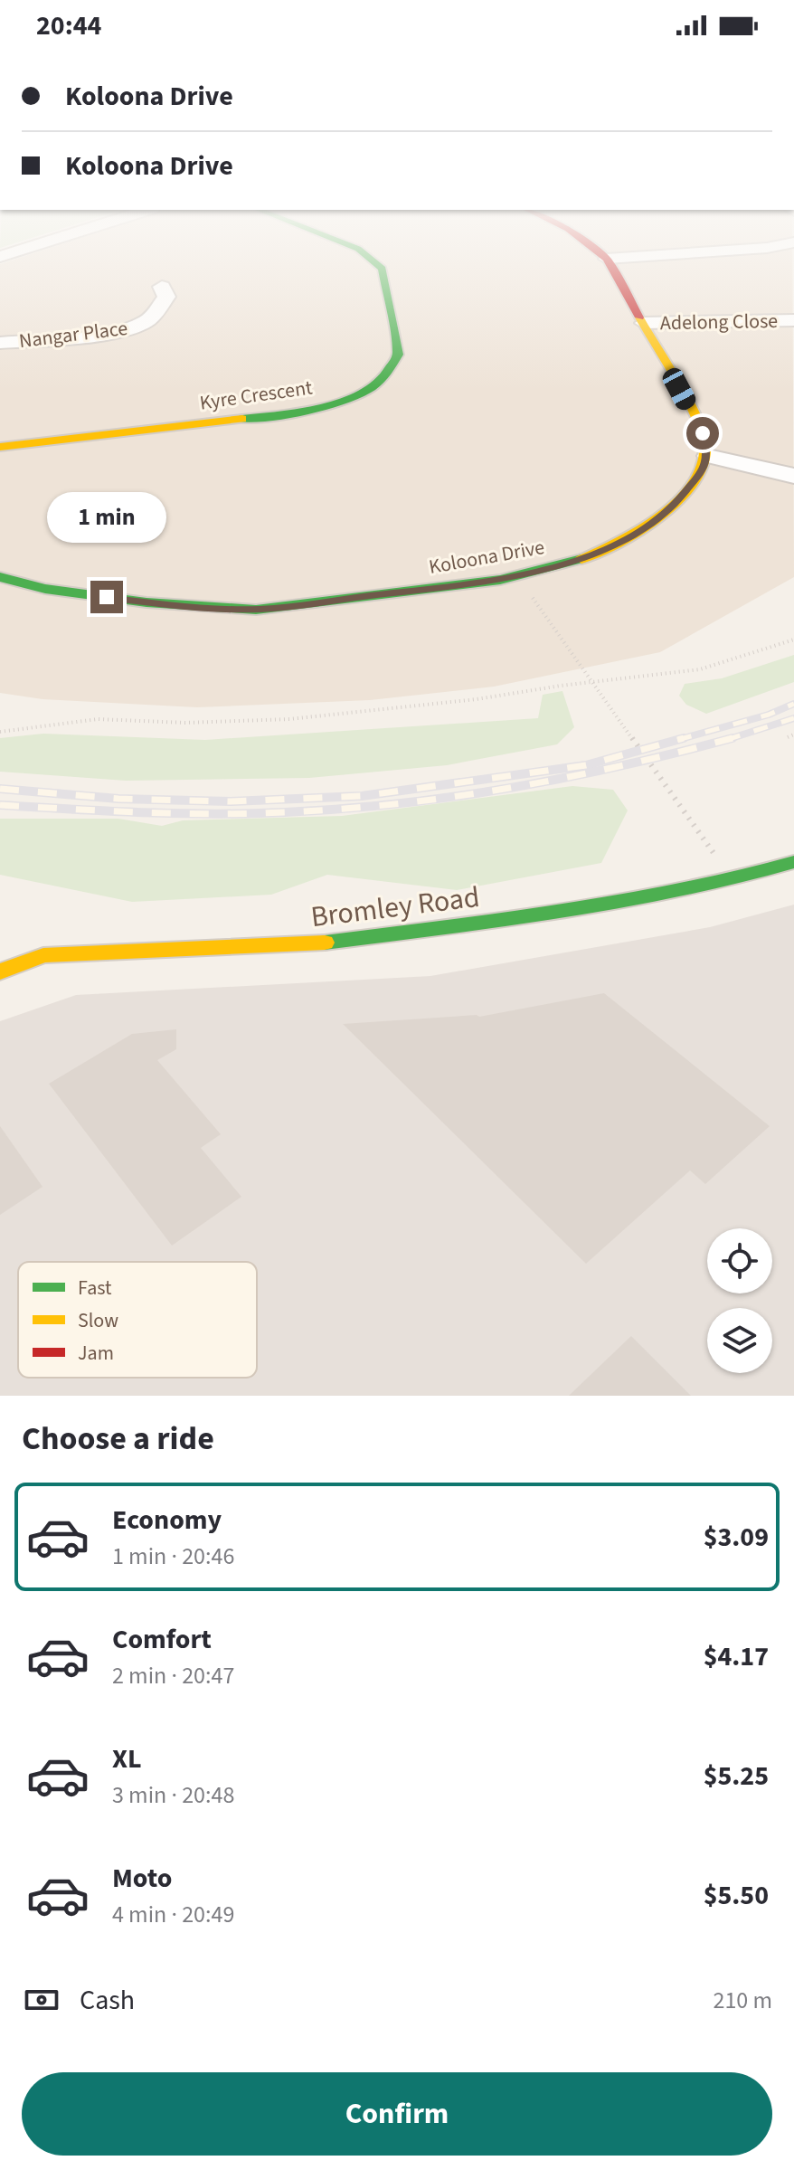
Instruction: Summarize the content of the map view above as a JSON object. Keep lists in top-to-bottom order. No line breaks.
{"streets":{"street":["Adelong Close","Nangar Place","Kyre Crescent","Koloona Drive","Bromley Road"]},"legend":["Fast","Slow","Jam"],"page":{"status":"20:44","banner":["Koloona Drive","Koloona Drive"],"bubble":"1 min","heading":"Choose a ride","list":[{"name":"Economy","note":"1 min · 20:46","value":"$3.09"},{"name":"Comfort","note":"2 min · 20:47","value":"$4.17"},{"name":"XL","note":"3 min · 20:48","value":"$5.25"},{"name":"Moto","note":"4 min · 20:49","value":"$5.50"}],"pay":["Cash","210 m"],"buttons":"Confirm"}}
